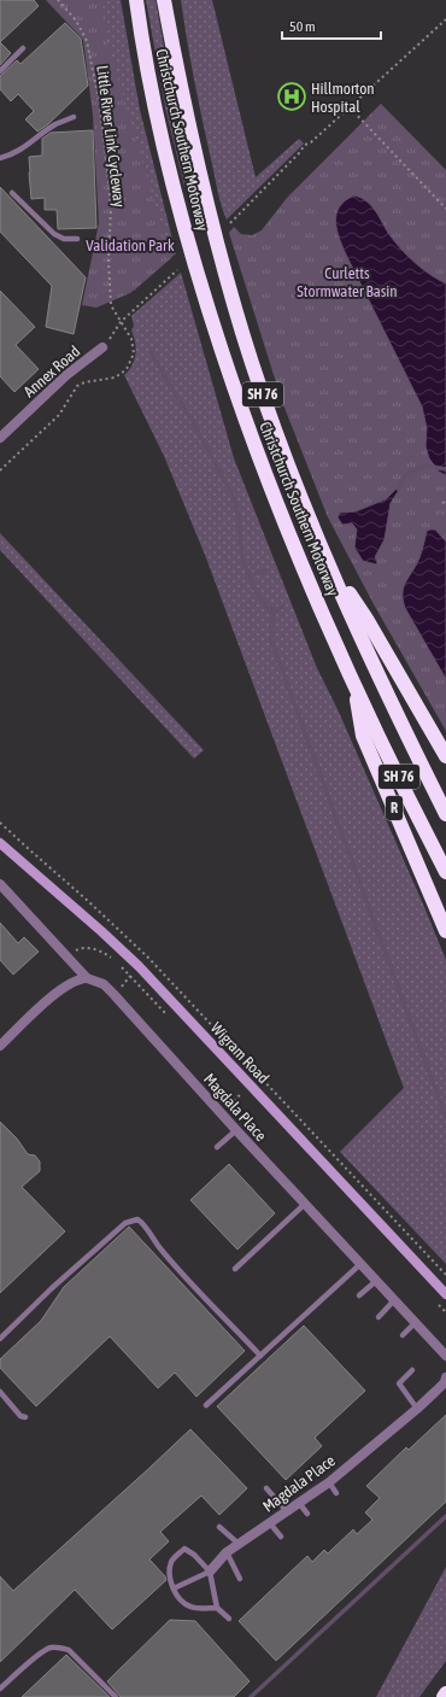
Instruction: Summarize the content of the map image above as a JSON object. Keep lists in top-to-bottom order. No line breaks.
{"streets":{"highway":["Christchurch Southern Motorway","SH 76","R"],"main road":["Wigram Road"],"street":["Annex Road","Magdala Place"],"path":["Little River Link Cycleway"]},"crossings":[["Christchurch Southern Motorway","R"]],"parks":["Validation Park","Curletts Stormwater Basin"],"places":{"hospital":["Hillmorton Hospital"]},"scale_bar":"50 m"}
